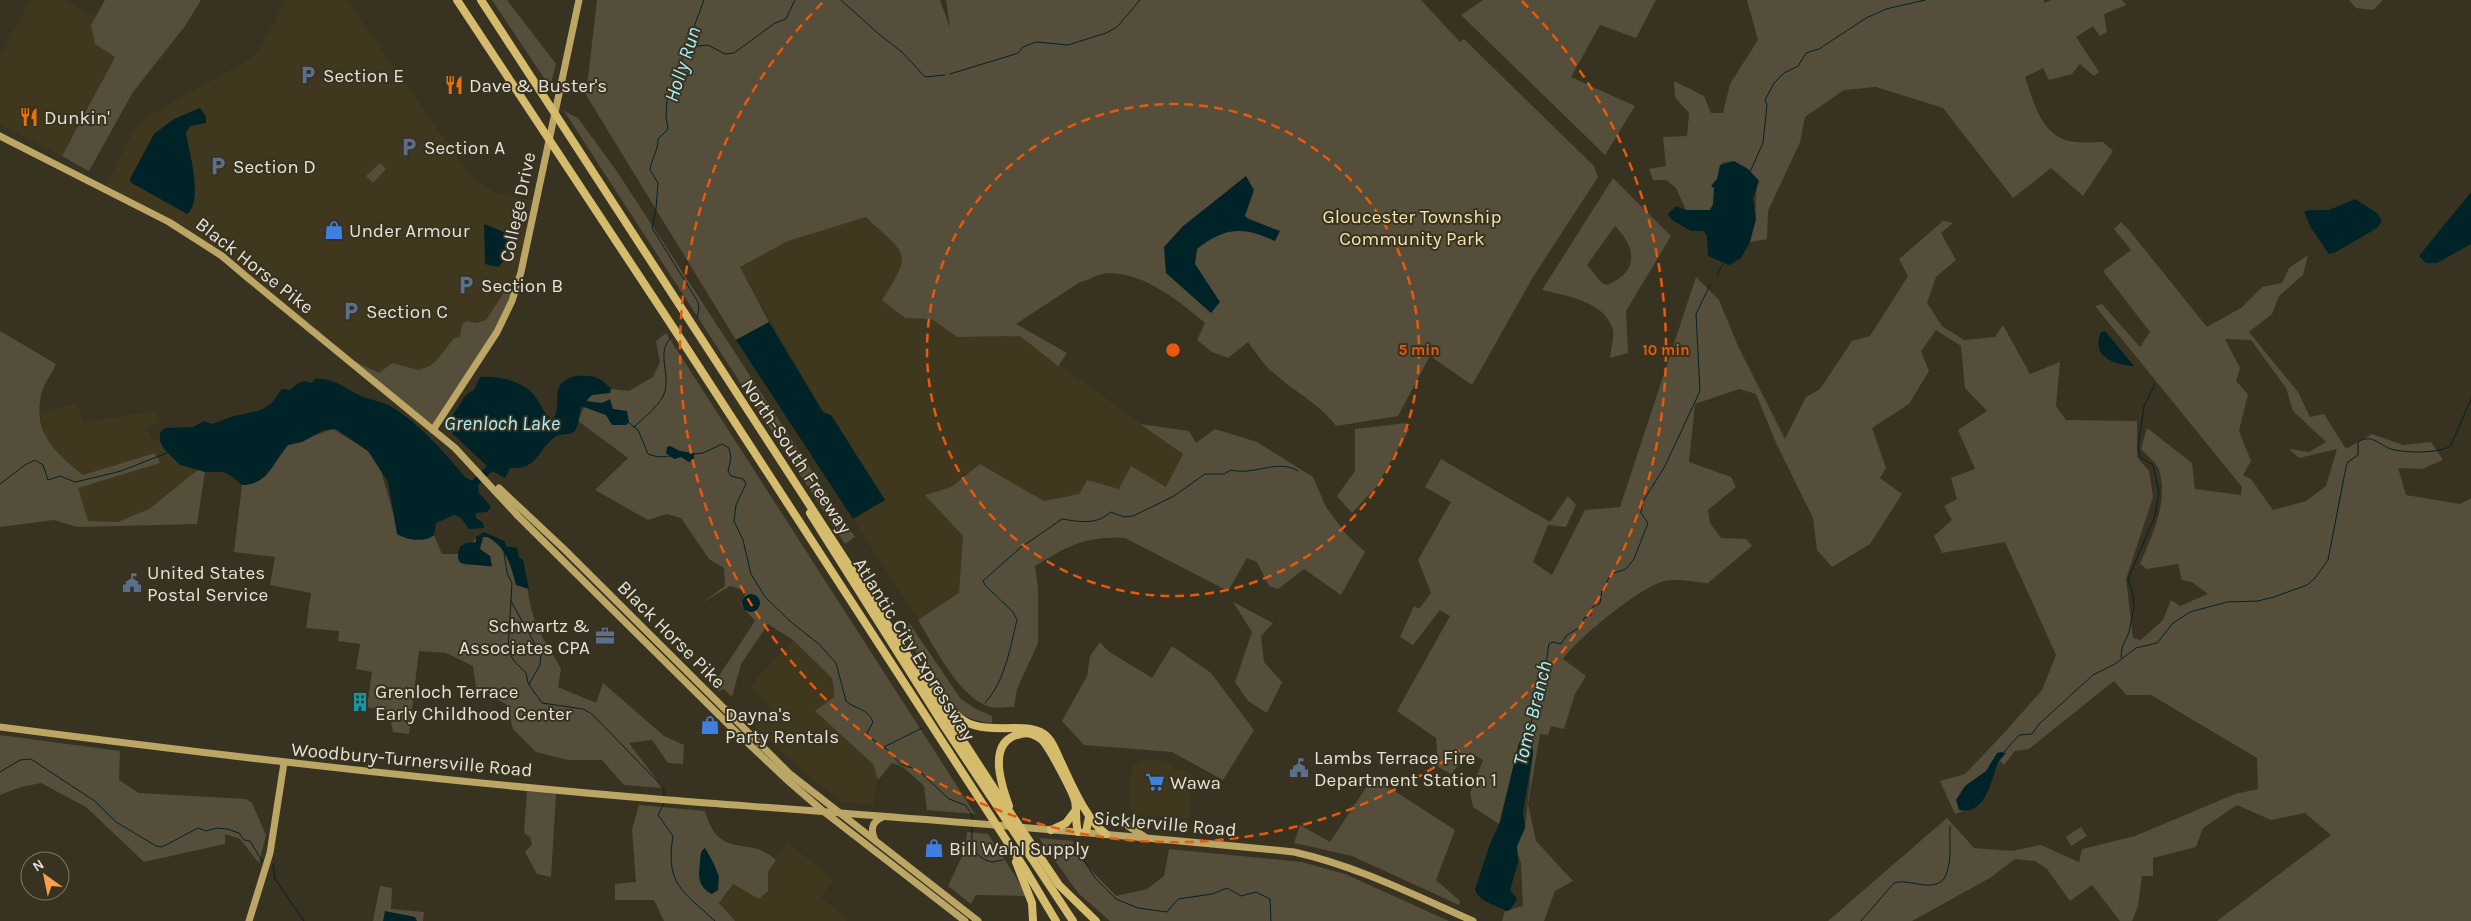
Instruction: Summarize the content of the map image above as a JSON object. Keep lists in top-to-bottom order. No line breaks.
{"streets":{"highway":["North-South Freeway","Atlantic City Expressway"],"main road":["College Drive","Black Horse Pike","Woodbury-Turnersville Road","Sicklerville Road"]},"crossings":[["College Drive","Black Horse Pike"],["Black Horse Pike","Woodbury-Turnersville Road"],["Black Horse Pike","Sicklerville Road"],["North-South Freeway","Atlantic City Expressway"],["Woodbury-Turnersville Road","Sicklerville Road"]],"water":["Holly Run","Grenloch Lake","Toms Branch"],"parks":["Gloucester Township Community Park"],"places":{"parking":["Section E","Section A","Section D","Section B","Section C"],"restaurant":["Dave & Buster's","Dunkin'"],"shop":["Under Armour","Dayna's Party Rentals","Bill Wahl Supply"],"public building":["United States Postal Service","Lambs Terrace Fire Department Station 1"],"office":["Schwartz & Associates CPA"],"building":["Grenloch Terrace Early Childhood Center"],"supermarket":["Wawa"]},"north":"top left","rings":["5 min","10 min"]}
